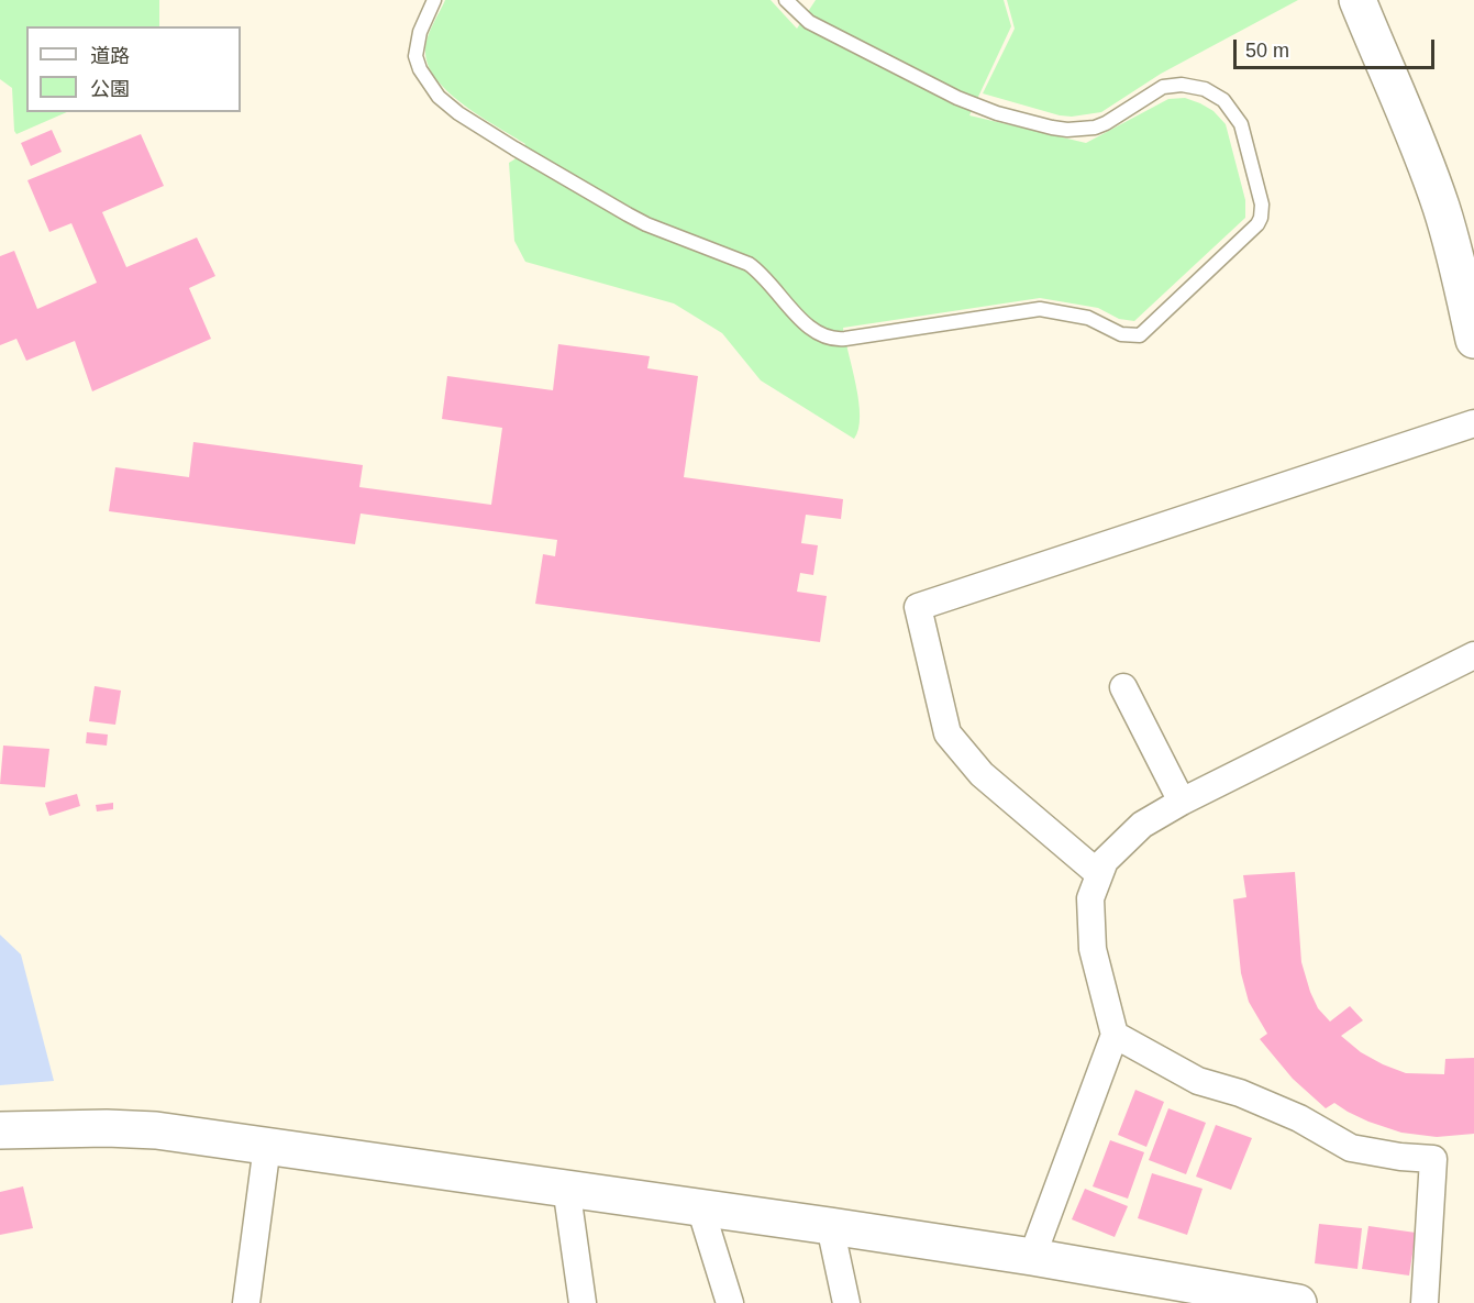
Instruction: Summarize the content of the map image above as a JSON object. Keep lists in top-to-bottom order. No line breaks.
{"legend":["道路","公園"],"scale_bar":"50 m"}
